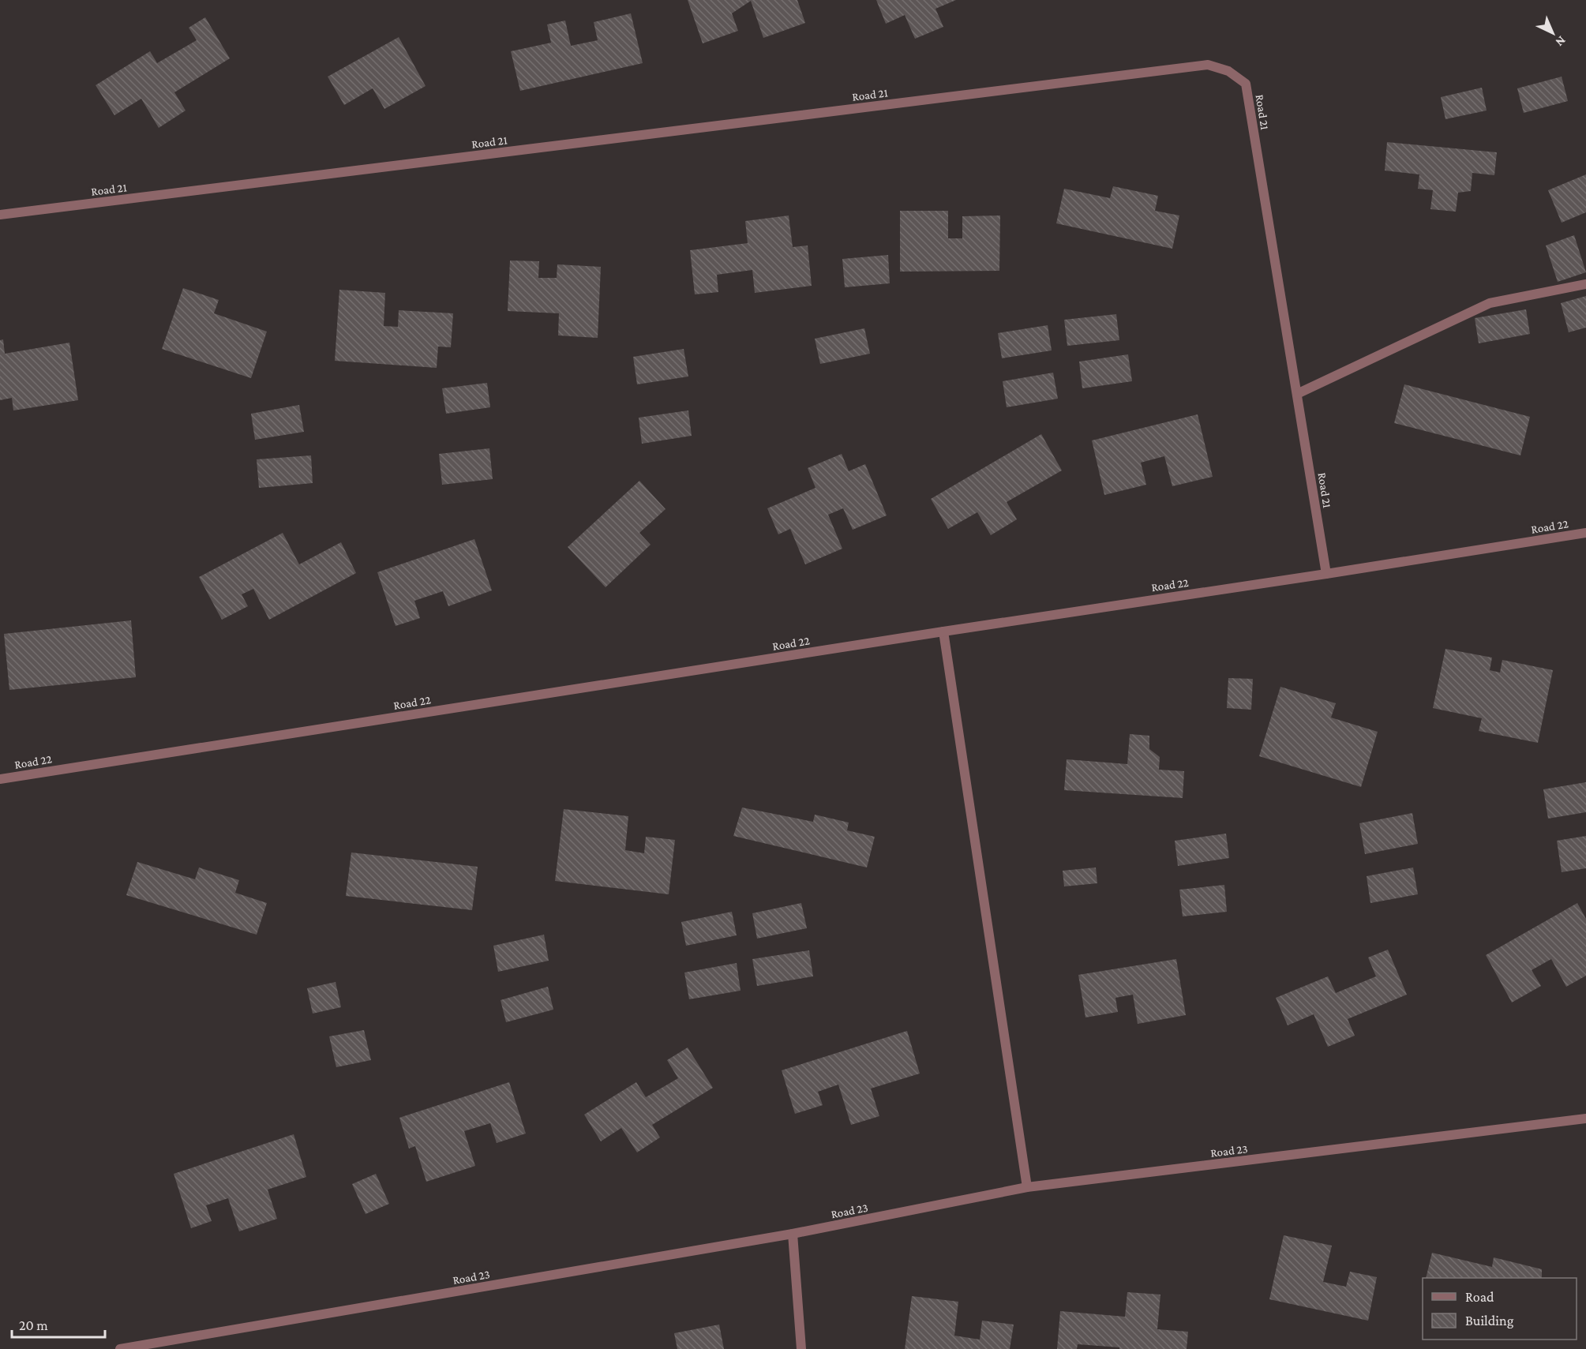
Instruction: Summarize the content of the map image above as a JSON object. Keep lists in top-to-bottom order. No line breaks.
{"streets":{"street":["Road 21","Road 22","Road 23"]},"crossings":[["Road 21","Road 22"]],"legend":["Road","Building"],"scale_bar":"20 m","north":"bottom right"}
